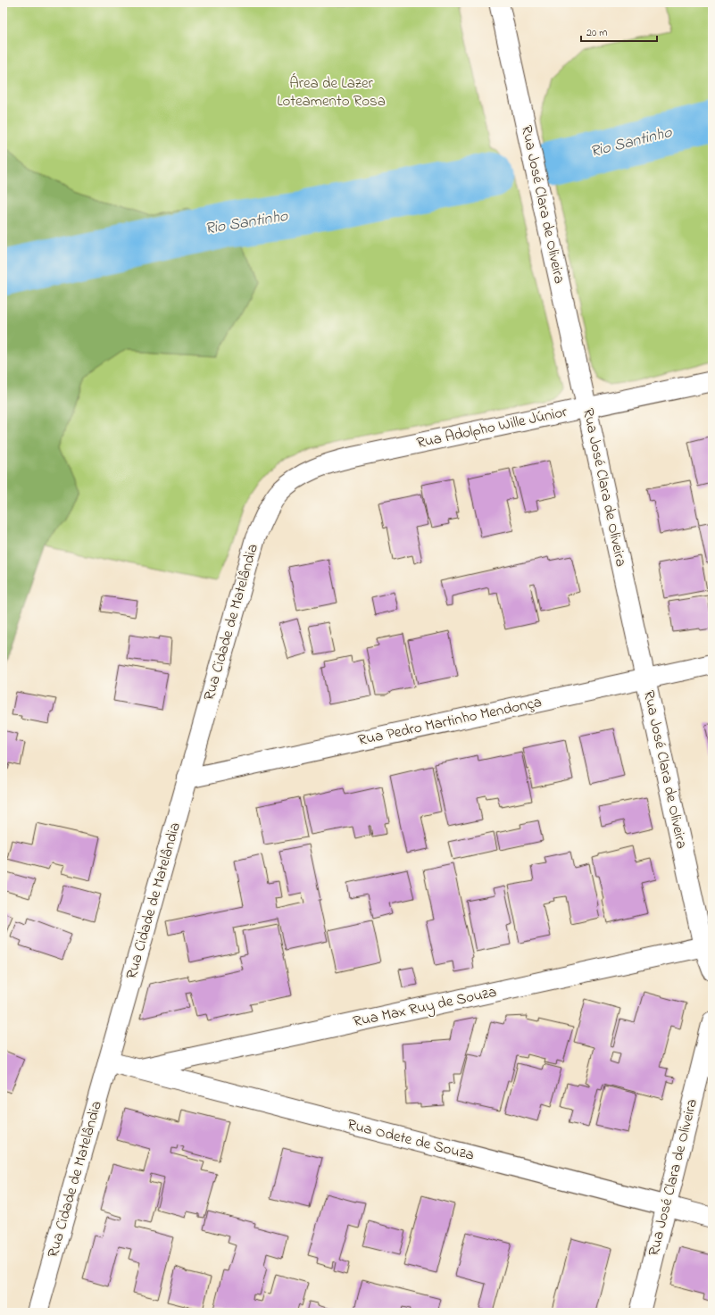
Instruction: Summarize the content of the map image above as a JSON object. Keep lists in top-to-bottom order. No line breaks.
{"streets":{"street":["Rua José Clara de Oliveira","Rua Adolpho Wille Júnior","Rua Cidade de Matelândia","Rua Pedro Martinho Mendonça","Rua Max Ruy de Souza","Rua Odete de Souza"]},"crossings":[["Rua José Clara de Oliveira","Rua Adolpho Wille Júnior"],["Rua José Clara de Oliveira","Rua Pedro Martinho Mendonça"],["Rua José Clara de Oliveira","Rua Max Ruy de Souza"],["Rua José Clara de Oliveira","Rua Odete de Souza"],["Rua Adolpho Wille Júnior","Rua Cidade de Matelândia"],["Rua Cidade de Matelândia","Rua Pedro Martinho Mendonça"],["Rua Cidade de Matelândia","Rua Odete de Souza"],["Rua Max Ruy de Souza","Rua Odete de Souza"]],"water":["Rio Santinho"],"parks":["Área de Lazer Loteamento Rosa"],"scale_bar":"20 m"}
